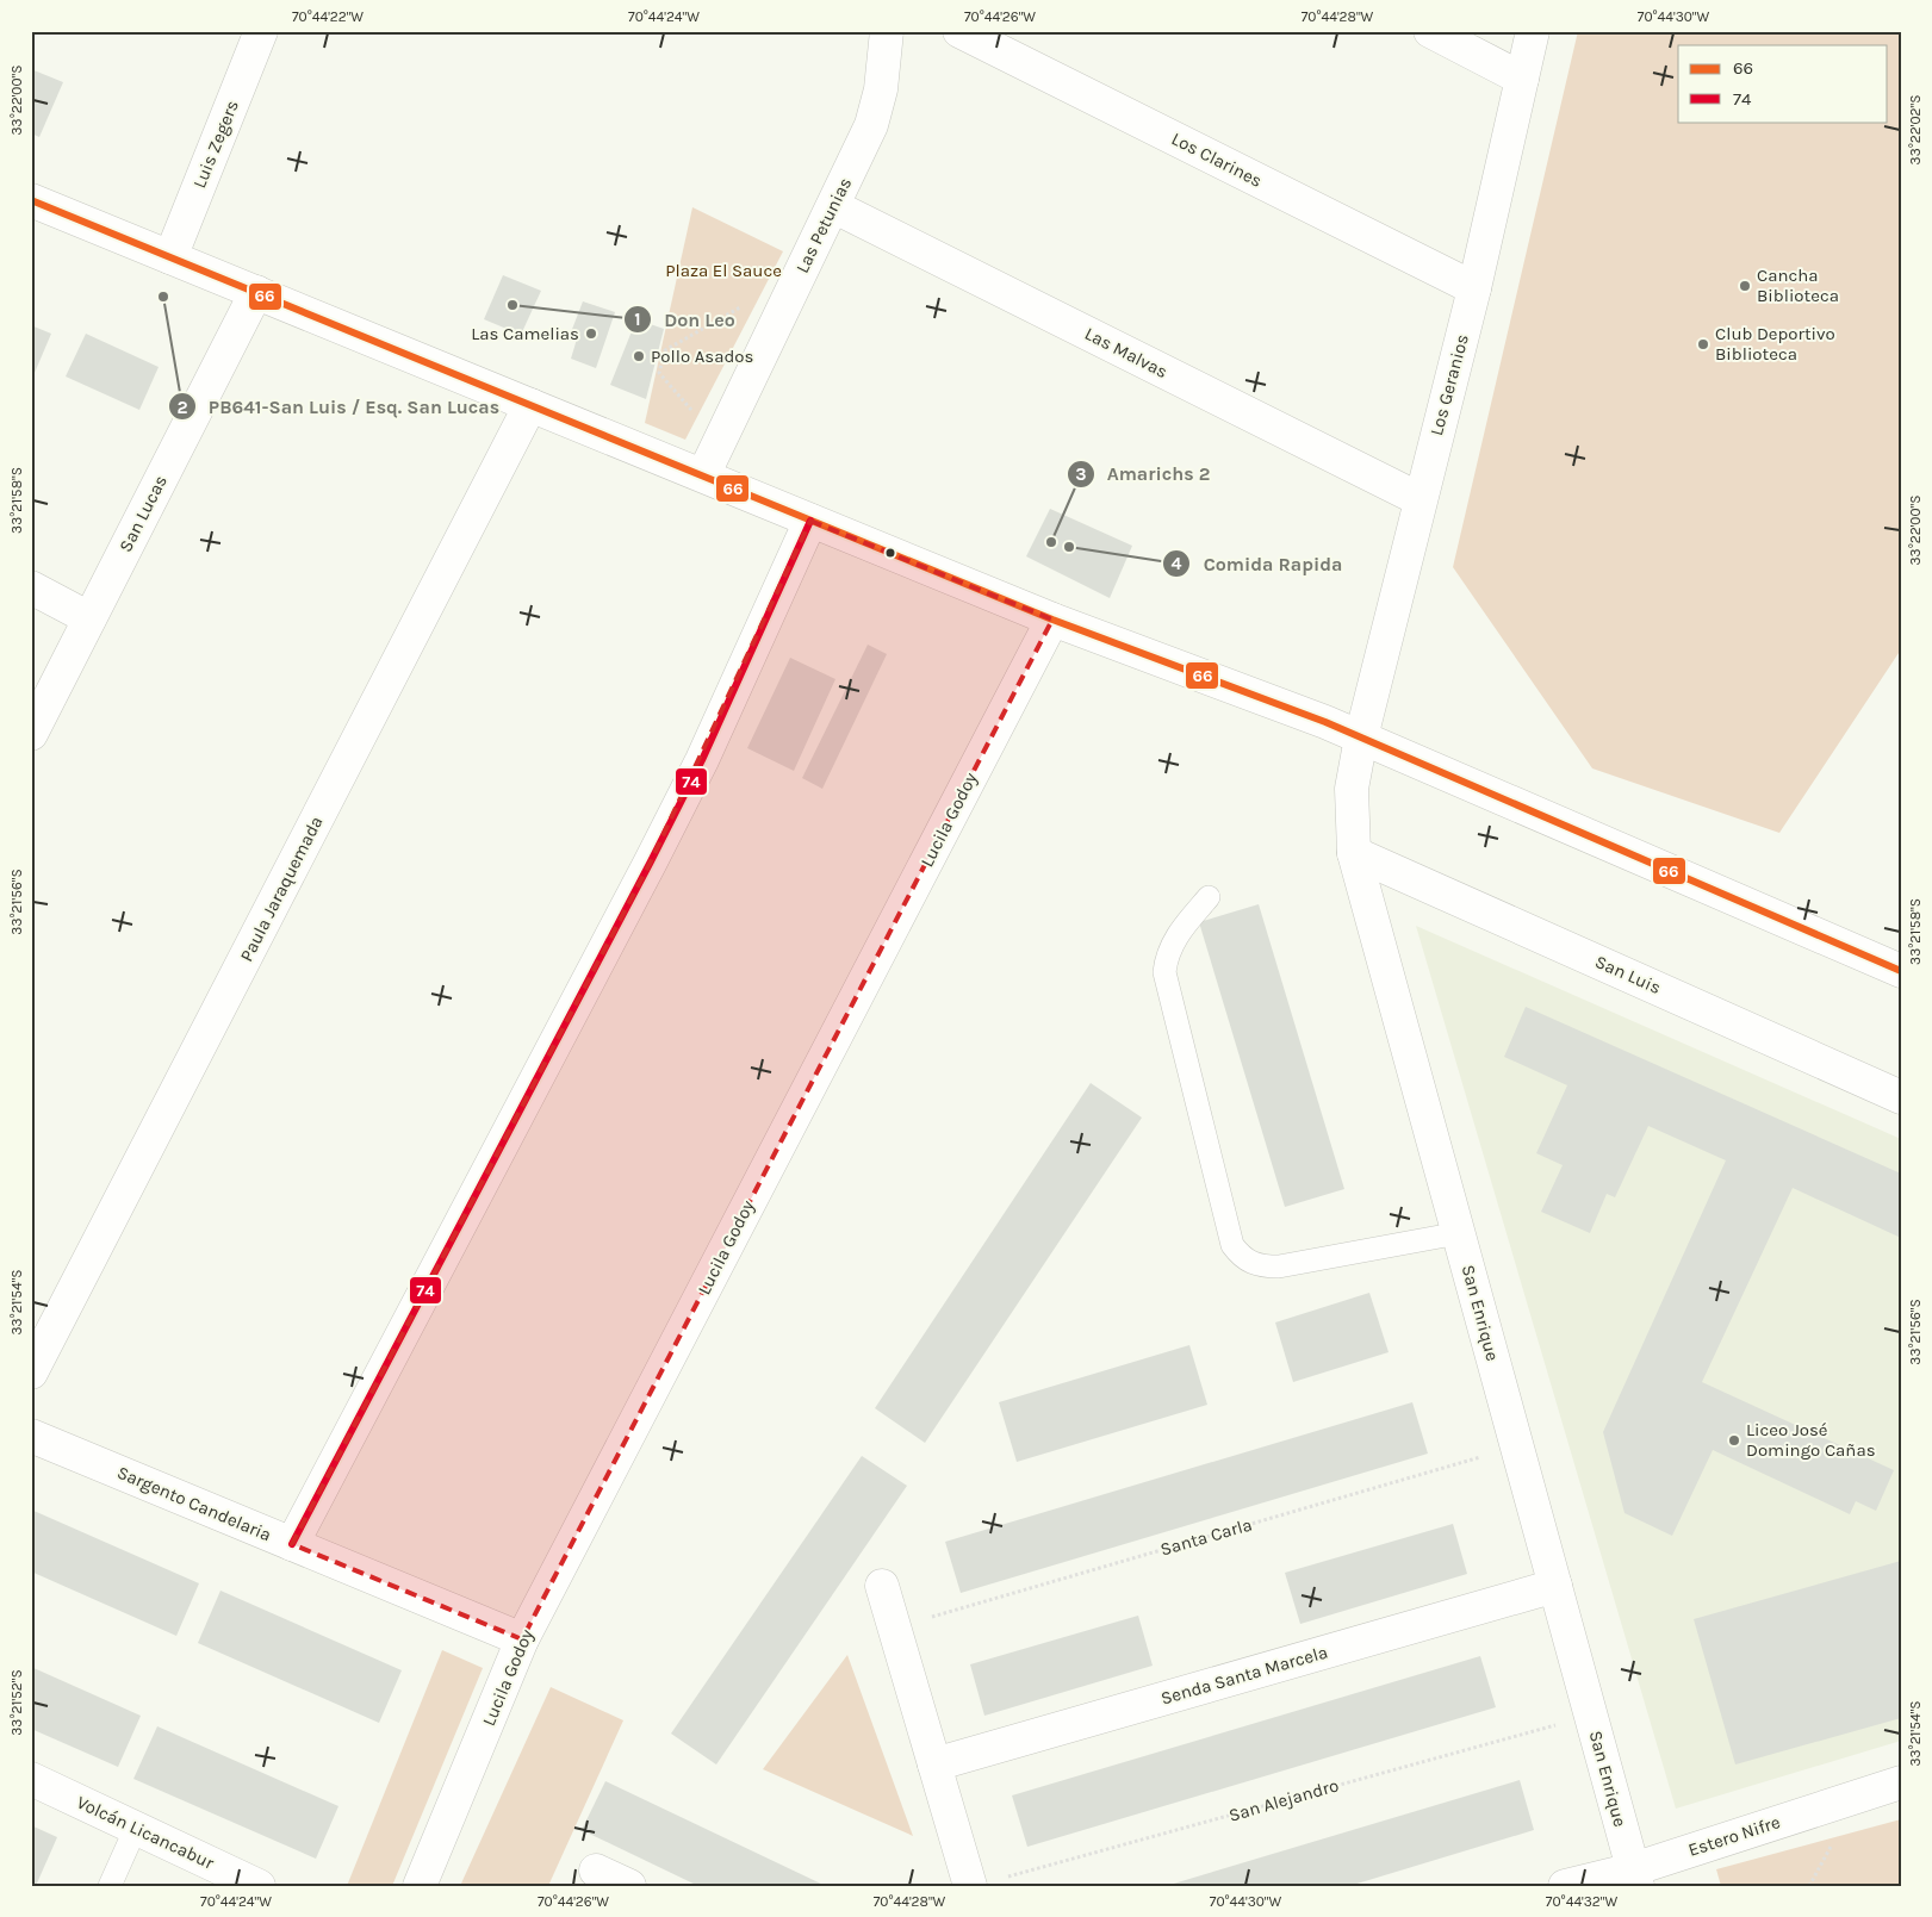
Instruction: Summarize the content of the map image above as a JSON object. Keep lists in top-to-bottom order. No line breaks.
{"streets":{"street":["Luis Zegers","Los Clarines","Las Petunias","Las Malvas","Los Geranios","San Lucas","Lucila Godoy","Paula Jaraquemada","San Luis","San Enrique","Sargento Candelaria","Senda Santa Marcela","Volcán Licancabur","Estero Nifre"],"path":["Santa Carla","San Alejandro"]},"crossings":[["Los Clarines","Los Geranios"],["Las Petunias","Las Malvas"],["Las Malvas","Los Geranios"],["Los Geranios","San Enrique"],["Lucila Godoy","Sargento Candelaria"],["San Luis","San Enrique"],["San Enrique","Santa Carla"],["San Enrique","Senda Santa Marcela"],["San Enrique","San Alejandro"],["San Enrique","Estero Nifre"]],"parks":["Plaza El Sauce"],"places":["Cancha Biblioteca","PB641-San Luis / Esq. San Lucas","Don Leo","Las Camelias","Club Deportivo Biblioteca","Pollo Asados","Amarichs 2","Comida Rapida","Liceo José Domingo Cañas"],"lines":["transit line 66","transit line 74"],"legend":["66","74"],"coordinates":["70°44'22\"W","70°44'24\"W","70°44'26\"W","70°44'28\"W","70°44'30\"W","33°22'00\"S","33°22'02\"S","33°21'58\"S","33°21'56\"S","33°21'54\"S","33°21'52\"S","70°44'32\"W"]}
